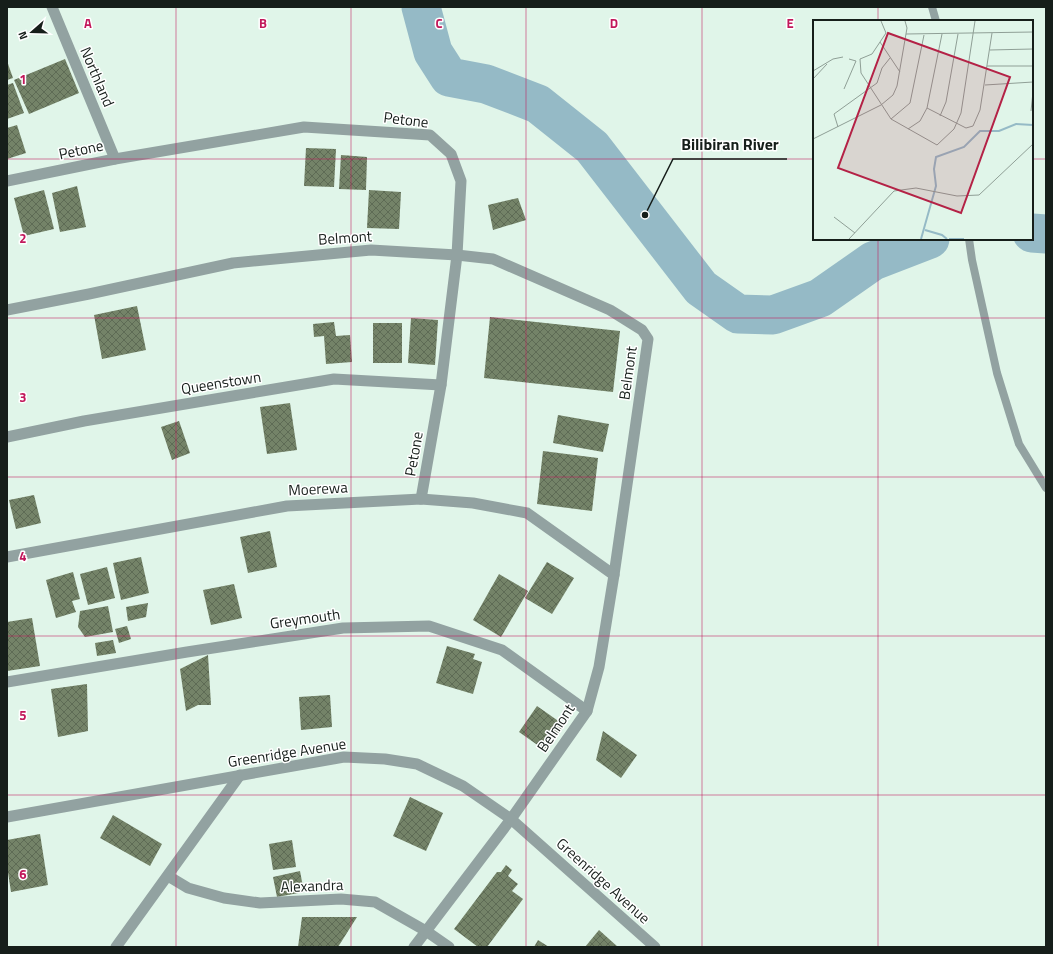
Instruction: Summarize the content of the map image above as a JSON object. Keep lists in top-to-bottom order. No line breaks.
{"streets":{"street":["Northland","Petone","Belmont","Queenstown","Moerewa","Greymouth","Greenridge Avenue","Alexandra"]},"crossings":[["Northland","Petone"],["Petone","Belmont"],["Petone","Queenstown"],["Petone","Moerewa"],["Belmont","Moerewa"],["Belmont","Greymouth"],["Belmont","Greenridge Avenue"],["Belmont","Alexandra"]],"places":["Bilibiran River"],"north":"left","grid":{"columns":["A","B","C","D","E"],"rows":["1","2","3","4","5","6"]}}
